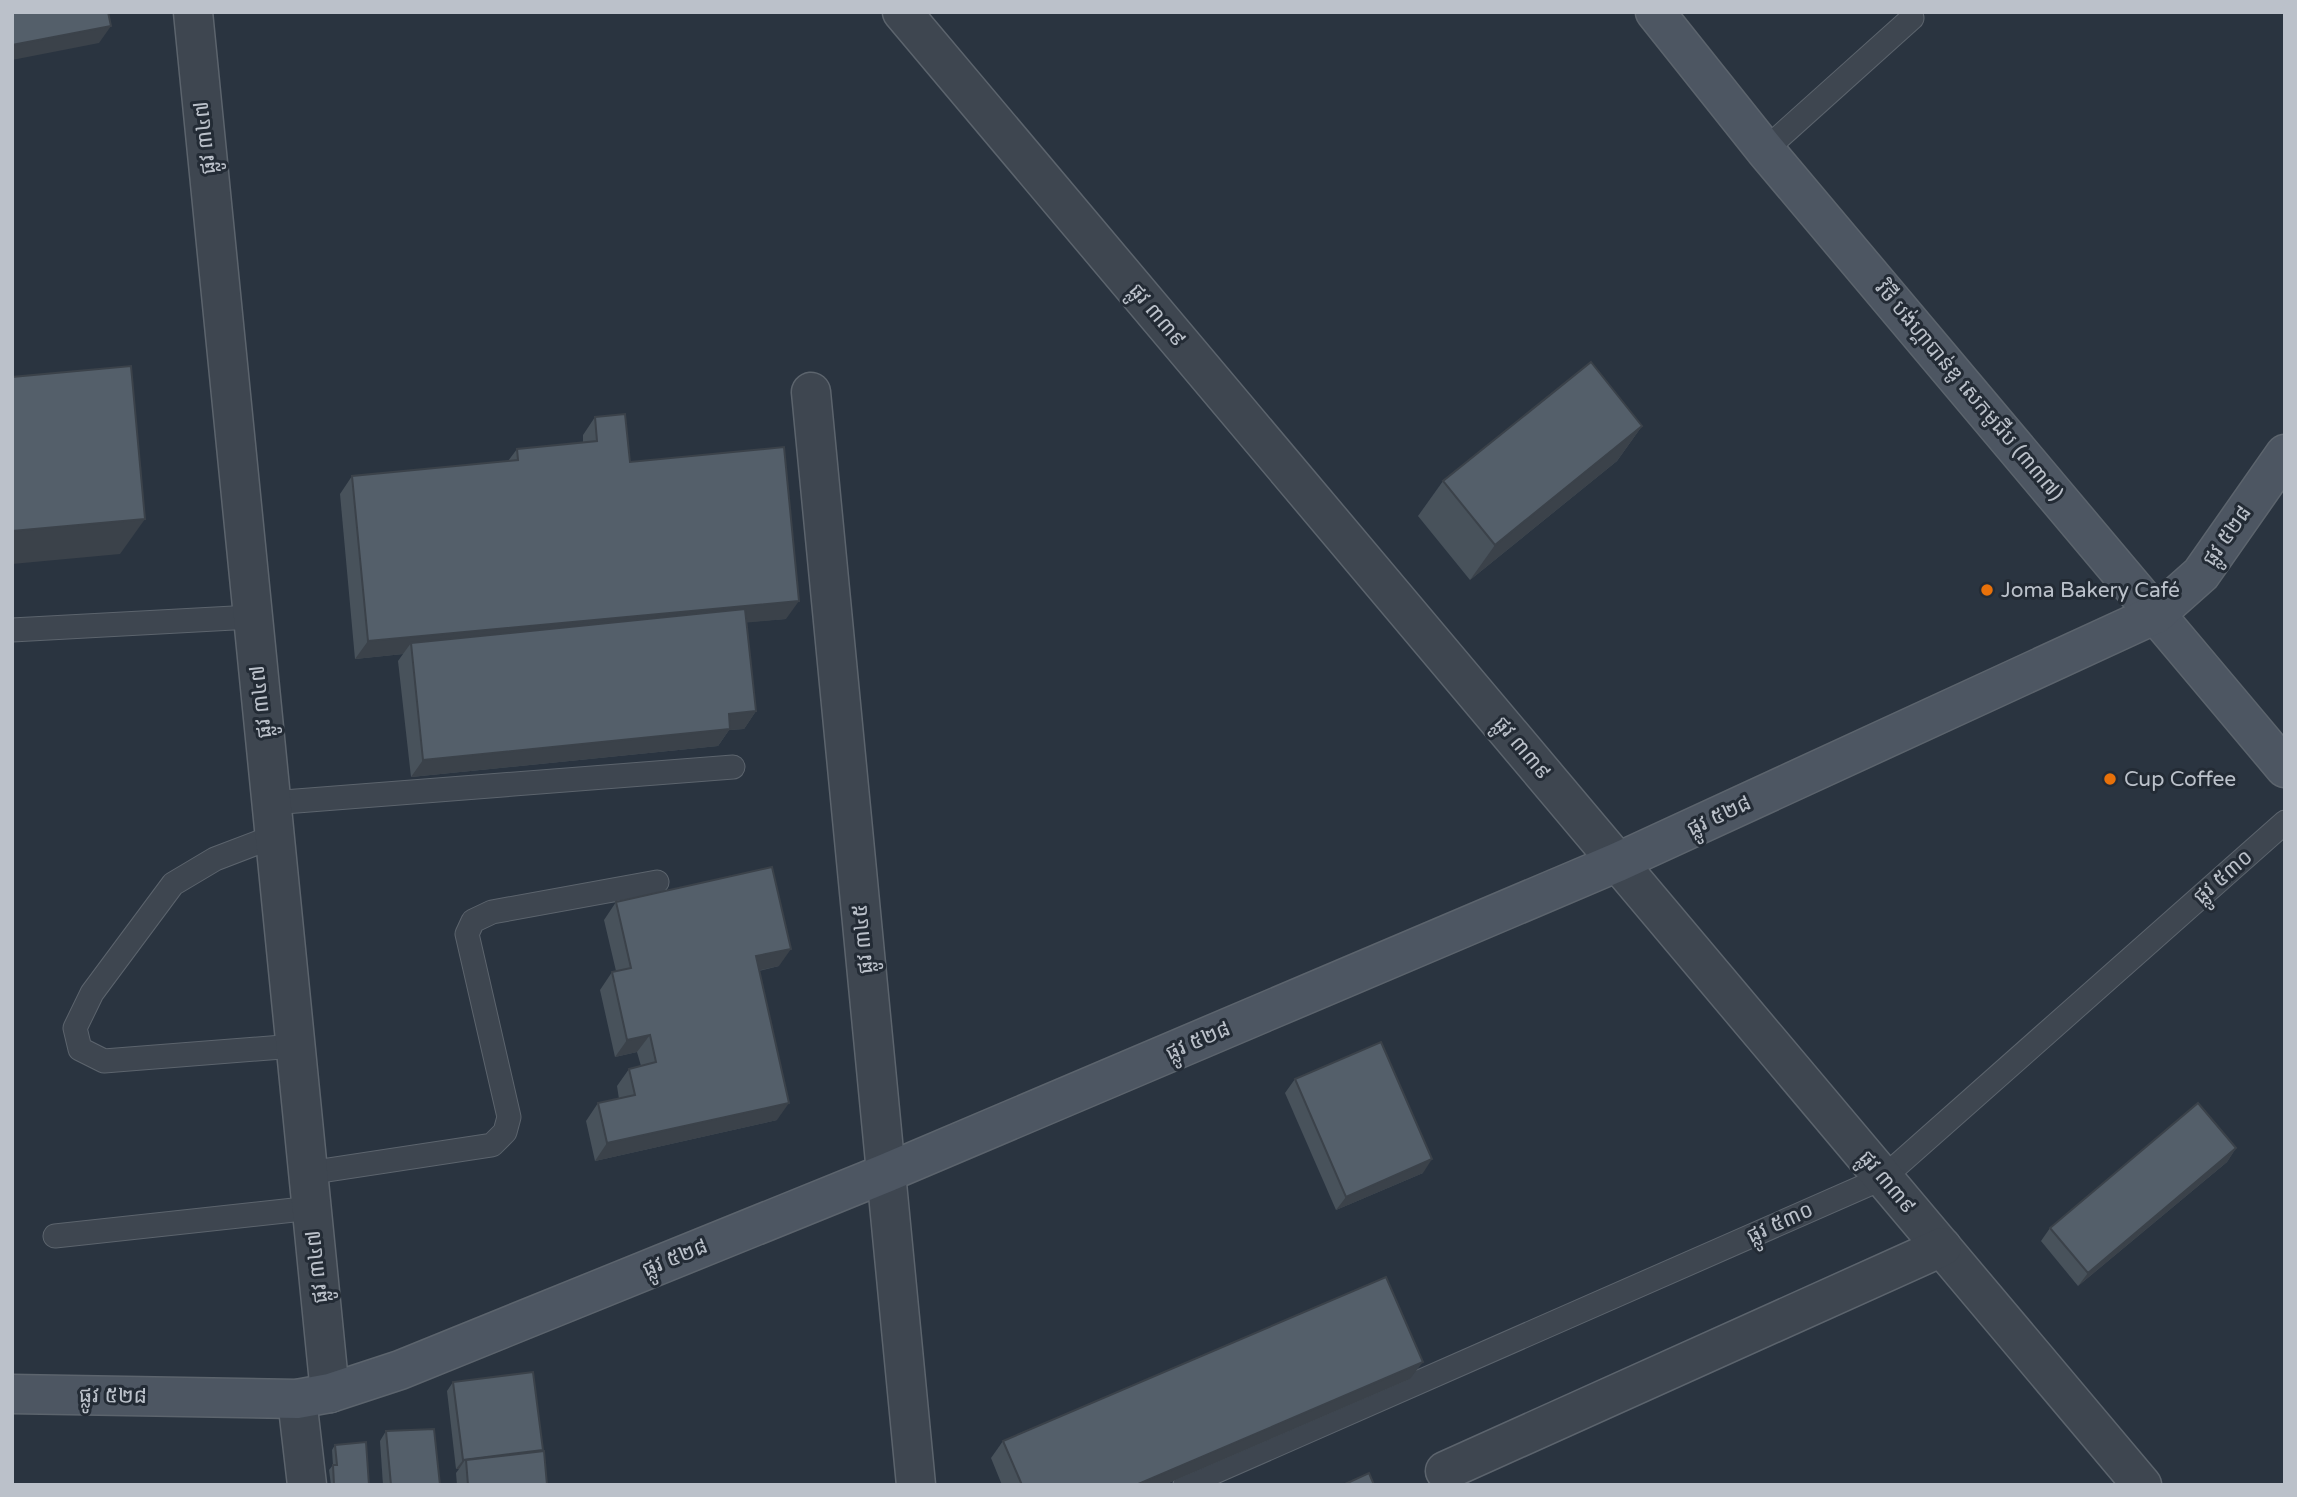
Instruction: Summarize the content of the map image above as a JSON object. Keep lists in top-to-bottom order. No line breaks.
{"streets":{"street":["ផ្លូវ ៣៤៧","ផ្លូវ ៣៣៩","វិថី បង់ហ្គាបាន់ឌូ សេកមូជីប (៣៣៧)","ផ្លូវ ៥២៨","ផ្លូវ ៣៤៥"],"lane":["ផ្លូវ ៥៣០"]},"crossings":[["ផ្លូវ ៣៤៧","ផ្លូវ ៥២៨"],["ផ្លូវ ៣៣៩","ផ្លូវ ៥២៨"],["ផ្លូវ ៣៣៩","ផ្លូវ ៥៣០"],["វិថី បង់ហ្គាបាន់ឌូ សេកមូជីប (៣៣៧)","ផ្លូវ ៥២៨"],["ផ្លូវ ៥២៨","ផ្លូវ ៣៤៥"]],"places":["Joma Bakery Café","Cup Coffee"]}
